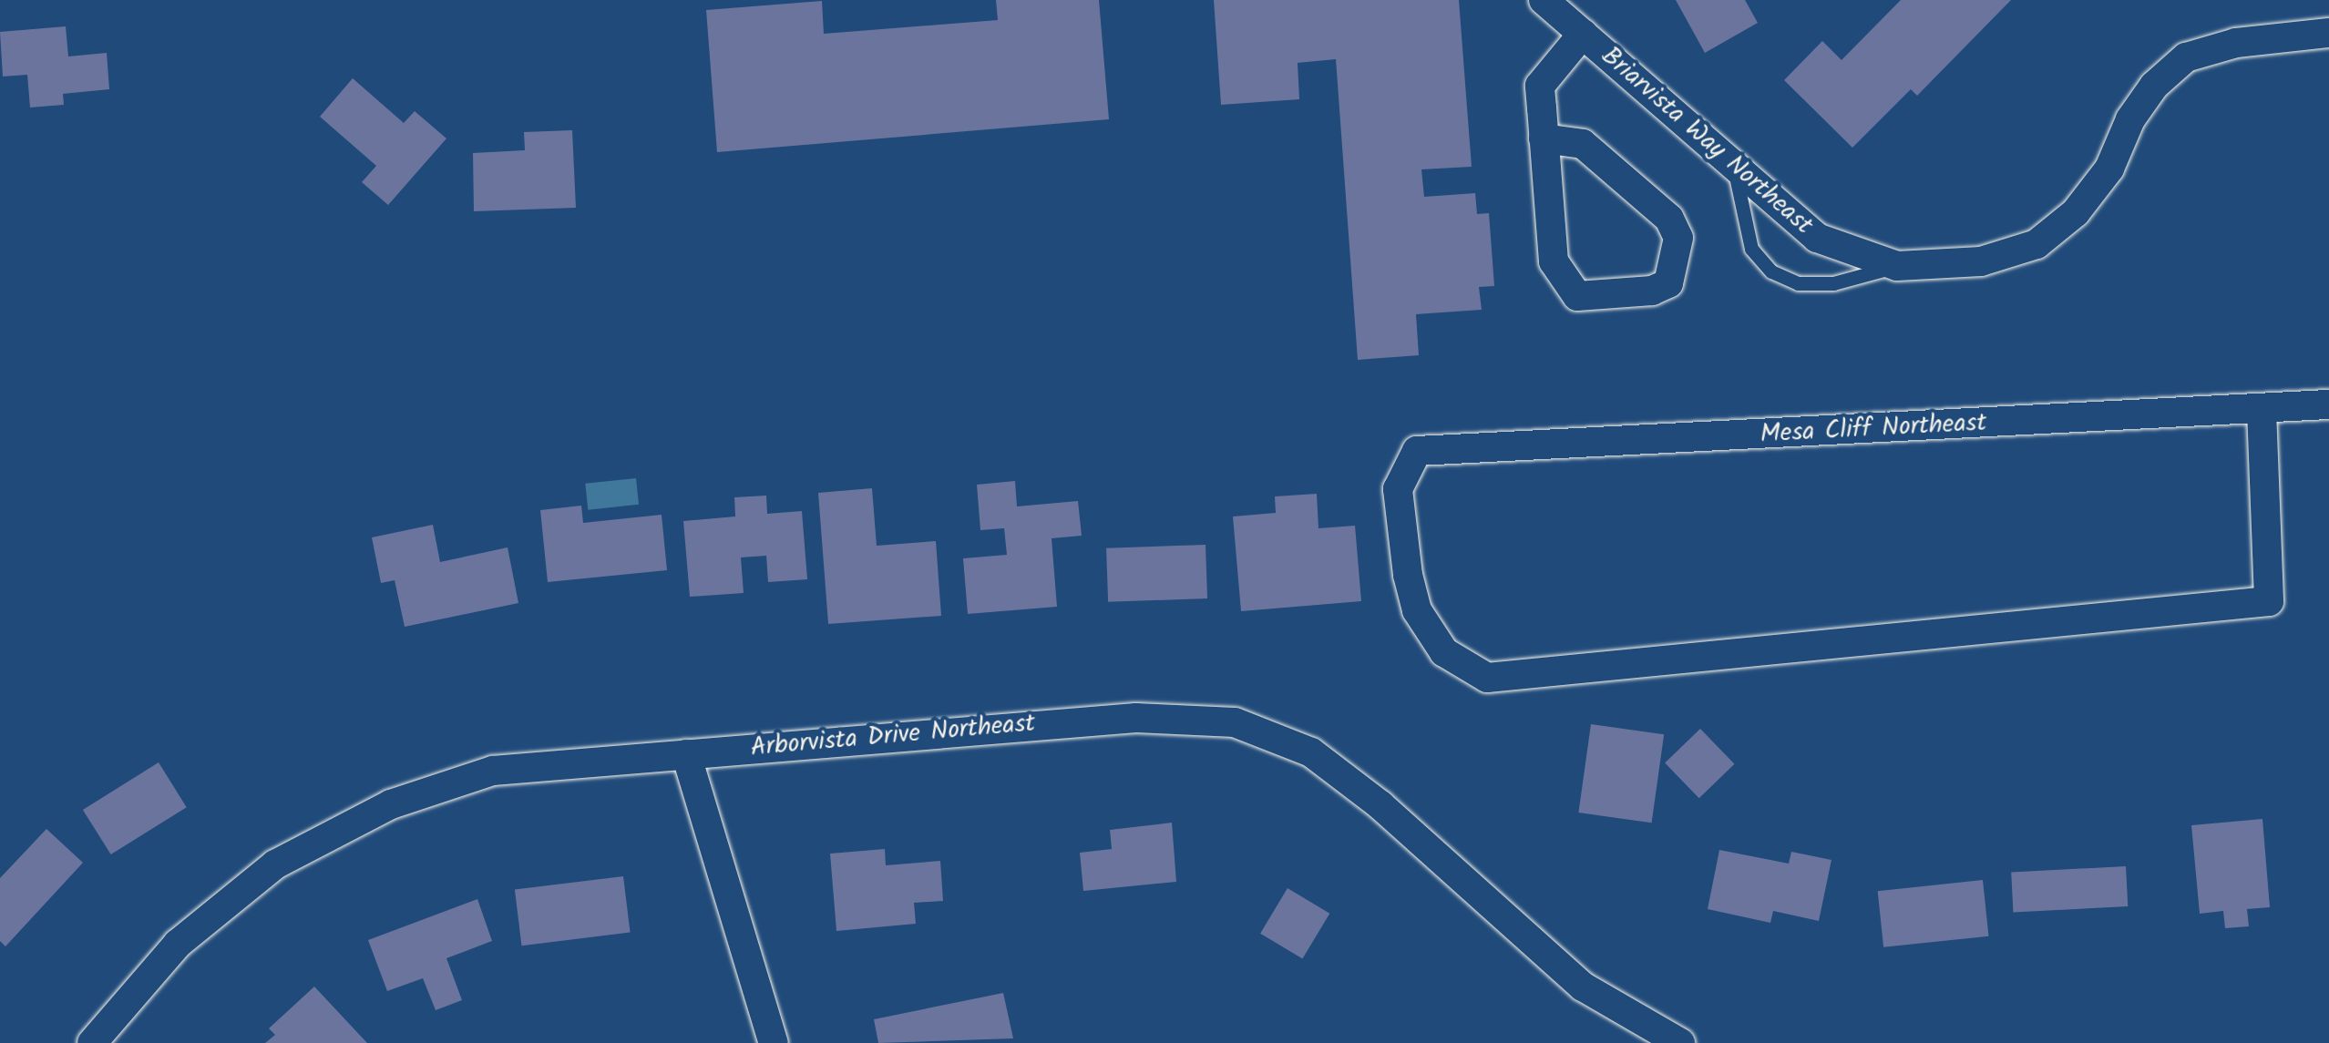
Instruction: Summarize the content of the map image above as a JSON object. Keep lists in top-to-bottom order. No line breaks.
{"streets":{"street":["Briarvista Way Northeast","Mesa Cliff Northeast","Arborvista Drive Northeast"]}}
